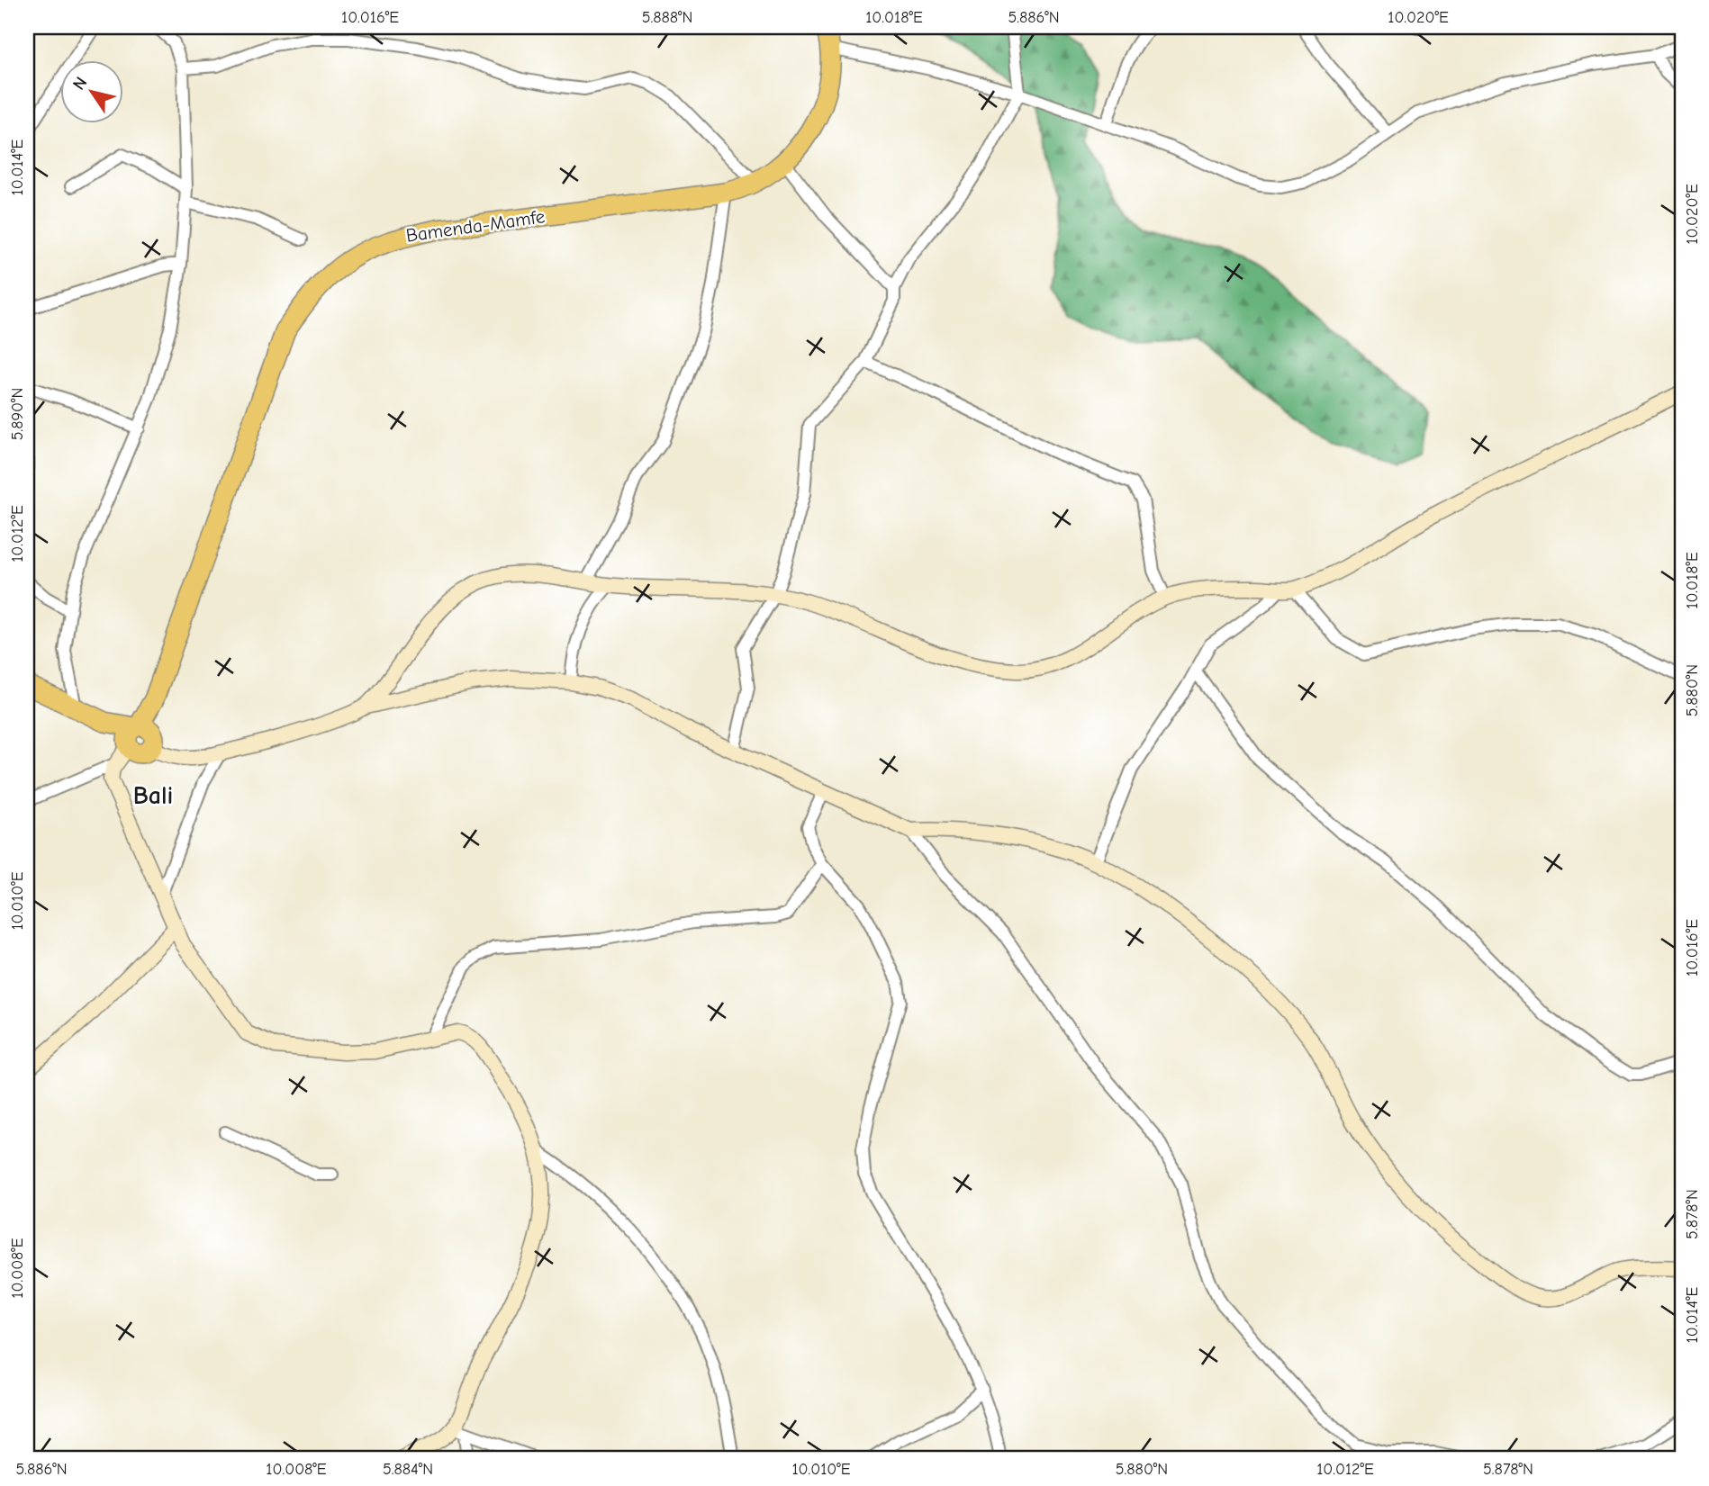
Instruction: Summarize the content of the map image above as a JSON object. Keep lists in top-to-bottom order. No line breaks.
{"streets":{"highway":["Bamenda-Mamfe"]},"districts":["Bali"],"north":"top left","coordinates":["10.016°E","5.888°N","10.018°E","5.886°N","10.020°E","10.014°E","5.890°N","10.012°E","5.880°N","10.010°E","5.878°N","10.008°E","5.884°N"]}
